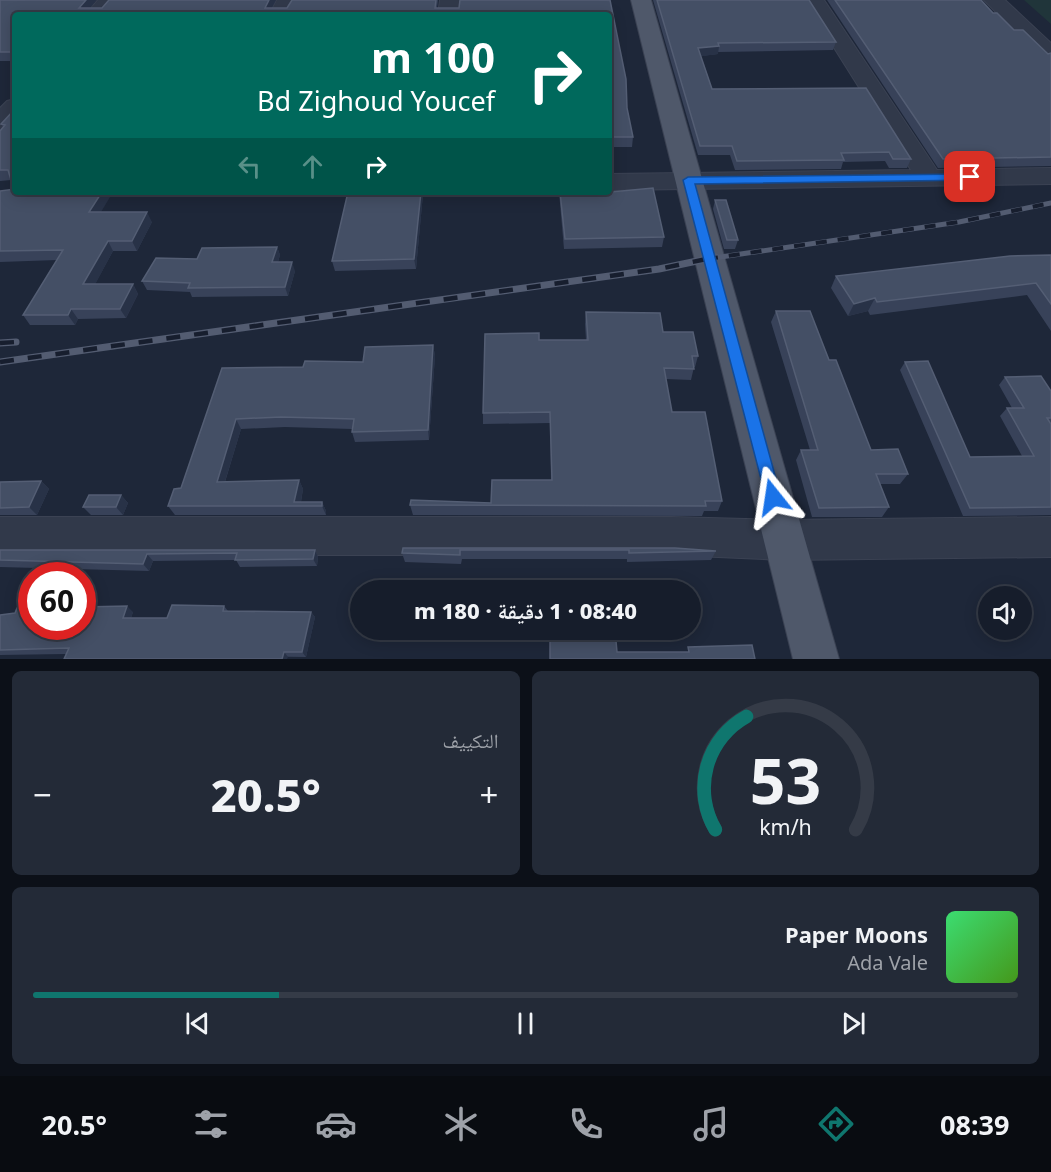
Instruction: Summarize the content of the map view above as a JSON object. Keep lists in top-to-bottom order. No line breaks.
{"page":{"turn":["100 m","Bd Zighoud Youcef"],"limit":"60","trip":"08:40 · 1 دقيقة · 180 m","tile":"التكييف","heat":["−","20.5°","+"],"song":["Paper Moons","Ada Vale"],"tabs":["08:39","20.5°"],"gauge":["53","km/h"]}}
